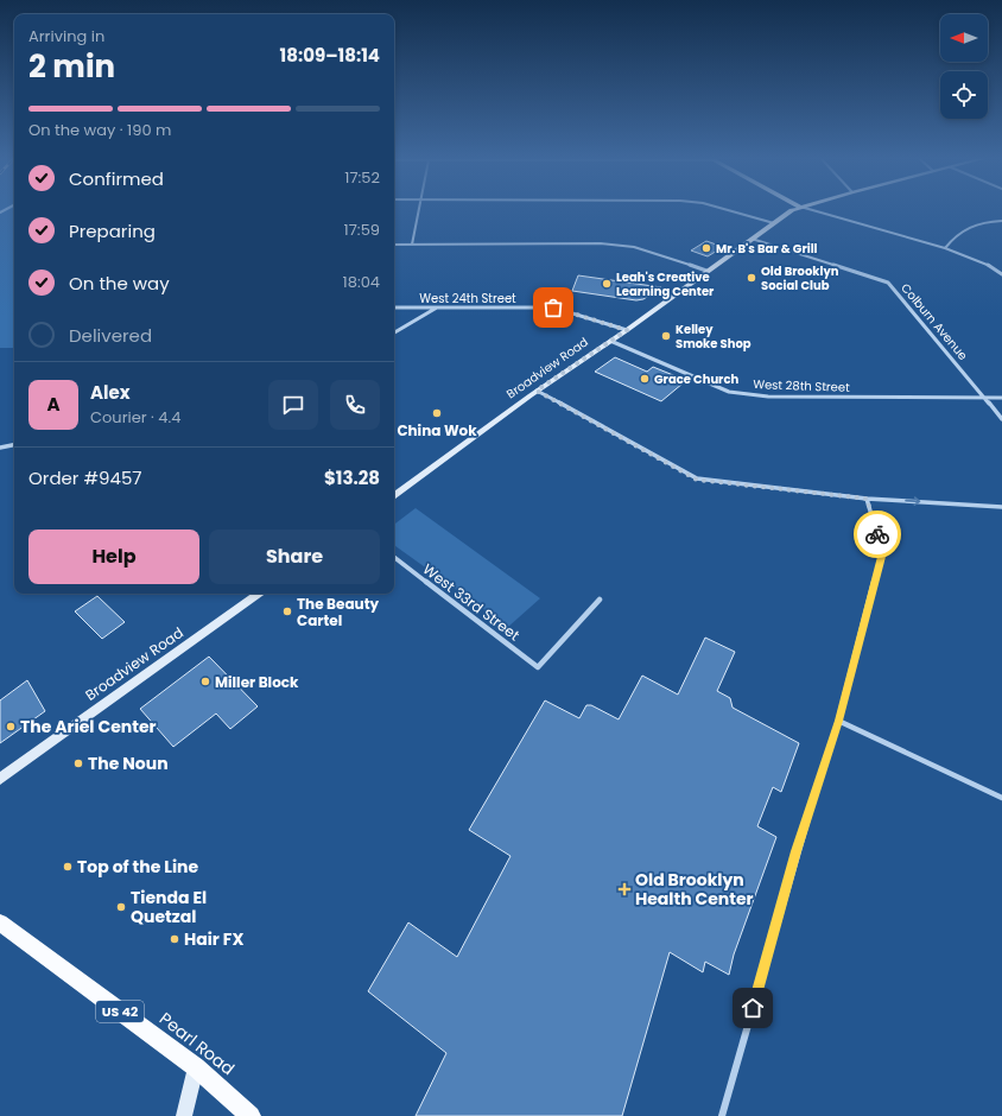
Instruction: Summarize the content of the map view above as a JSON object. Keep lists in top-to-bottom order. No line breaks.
{"streets":{"main road":["Broadview Road","US 42","Pearl Road"],"street":["West 24th Street","Colburn Avenue","West 28th Street","West 33rd Street"]},"crossings":[["West 24th Street","Broadview Road"],["Colburn Avenue","Broadview Road"],["Colburn Avenue","West 28th Street"],["Broadview Road","West 28th Street"]],"places":{"other":["Mr. B's Bar & Grill","Old Brooklyn Social Club","Leah's Creative Learning Center","Kelley Smoke Shop","Grace Church","China Wok","The Beauty Cartel","Miller Block","The Ariel Center","The Noun","Top of the Line","Tienda El Quetzal","Hair FX"],"health":["Old Brooklyn Health Center"]},"north":"left","page":{"heading":["2 min","Arriving in","18:09–18:14"],"panel":["Alex","Courier · 4.4","Order #9457","$13.28"],"bar":"On the way · 190 m","list":[["Confirmed","17:52"],["Preparing","17:59"],["On the way","18:04"],"Delivered"],"round":"A","buttons":["Help","Share"]}}
